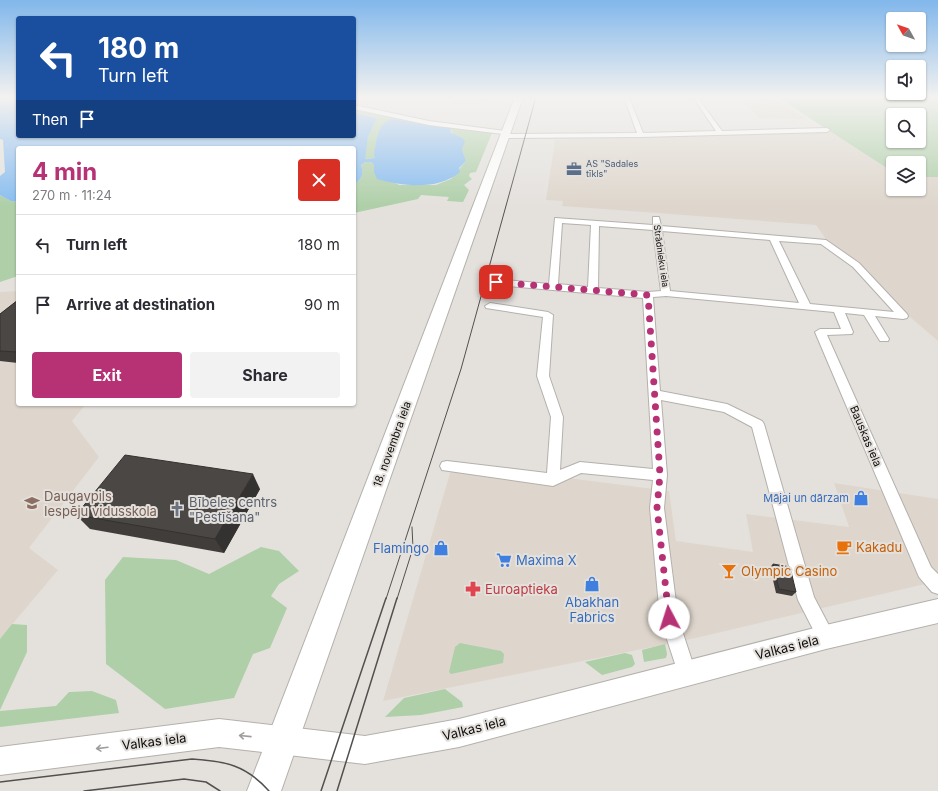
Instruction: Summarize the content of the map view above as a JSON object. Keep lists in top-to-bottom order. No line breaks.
{"streets":{"main road":["18. novembra iela"],"street":["Strādnieku iela","Bauskas iela","Valkas iela"]},"crossings":[["Strādnieku iela","Valkas iela"],["18. novembra iela","Valkas iela"]],"places":{"office":["AS \"Sadales tīkls\""],"shop":["Mājai un dārzam","Flamingo","Abakhan Fabrics"],"school or university":["Daugavpils Iespēju vidusskola"],"church":["Bībeles centrs \"Pestīšana\""],"cafe":["Kakadu"],"supermarket":["Maxima X"],"bar":["Olympic Casino"],"pharmacy":["Euroaptieka"]},"north":"top left","page":{"turn":["180 m","Turn left"],"then":"Then","heading":["4 min","270 m · 11:24"],"list":[{"name":"Turn left","value":"180 m"},{"name":"Arrive at destination","value":"90 m"}],"buttons":["Exit","Share"]}}
